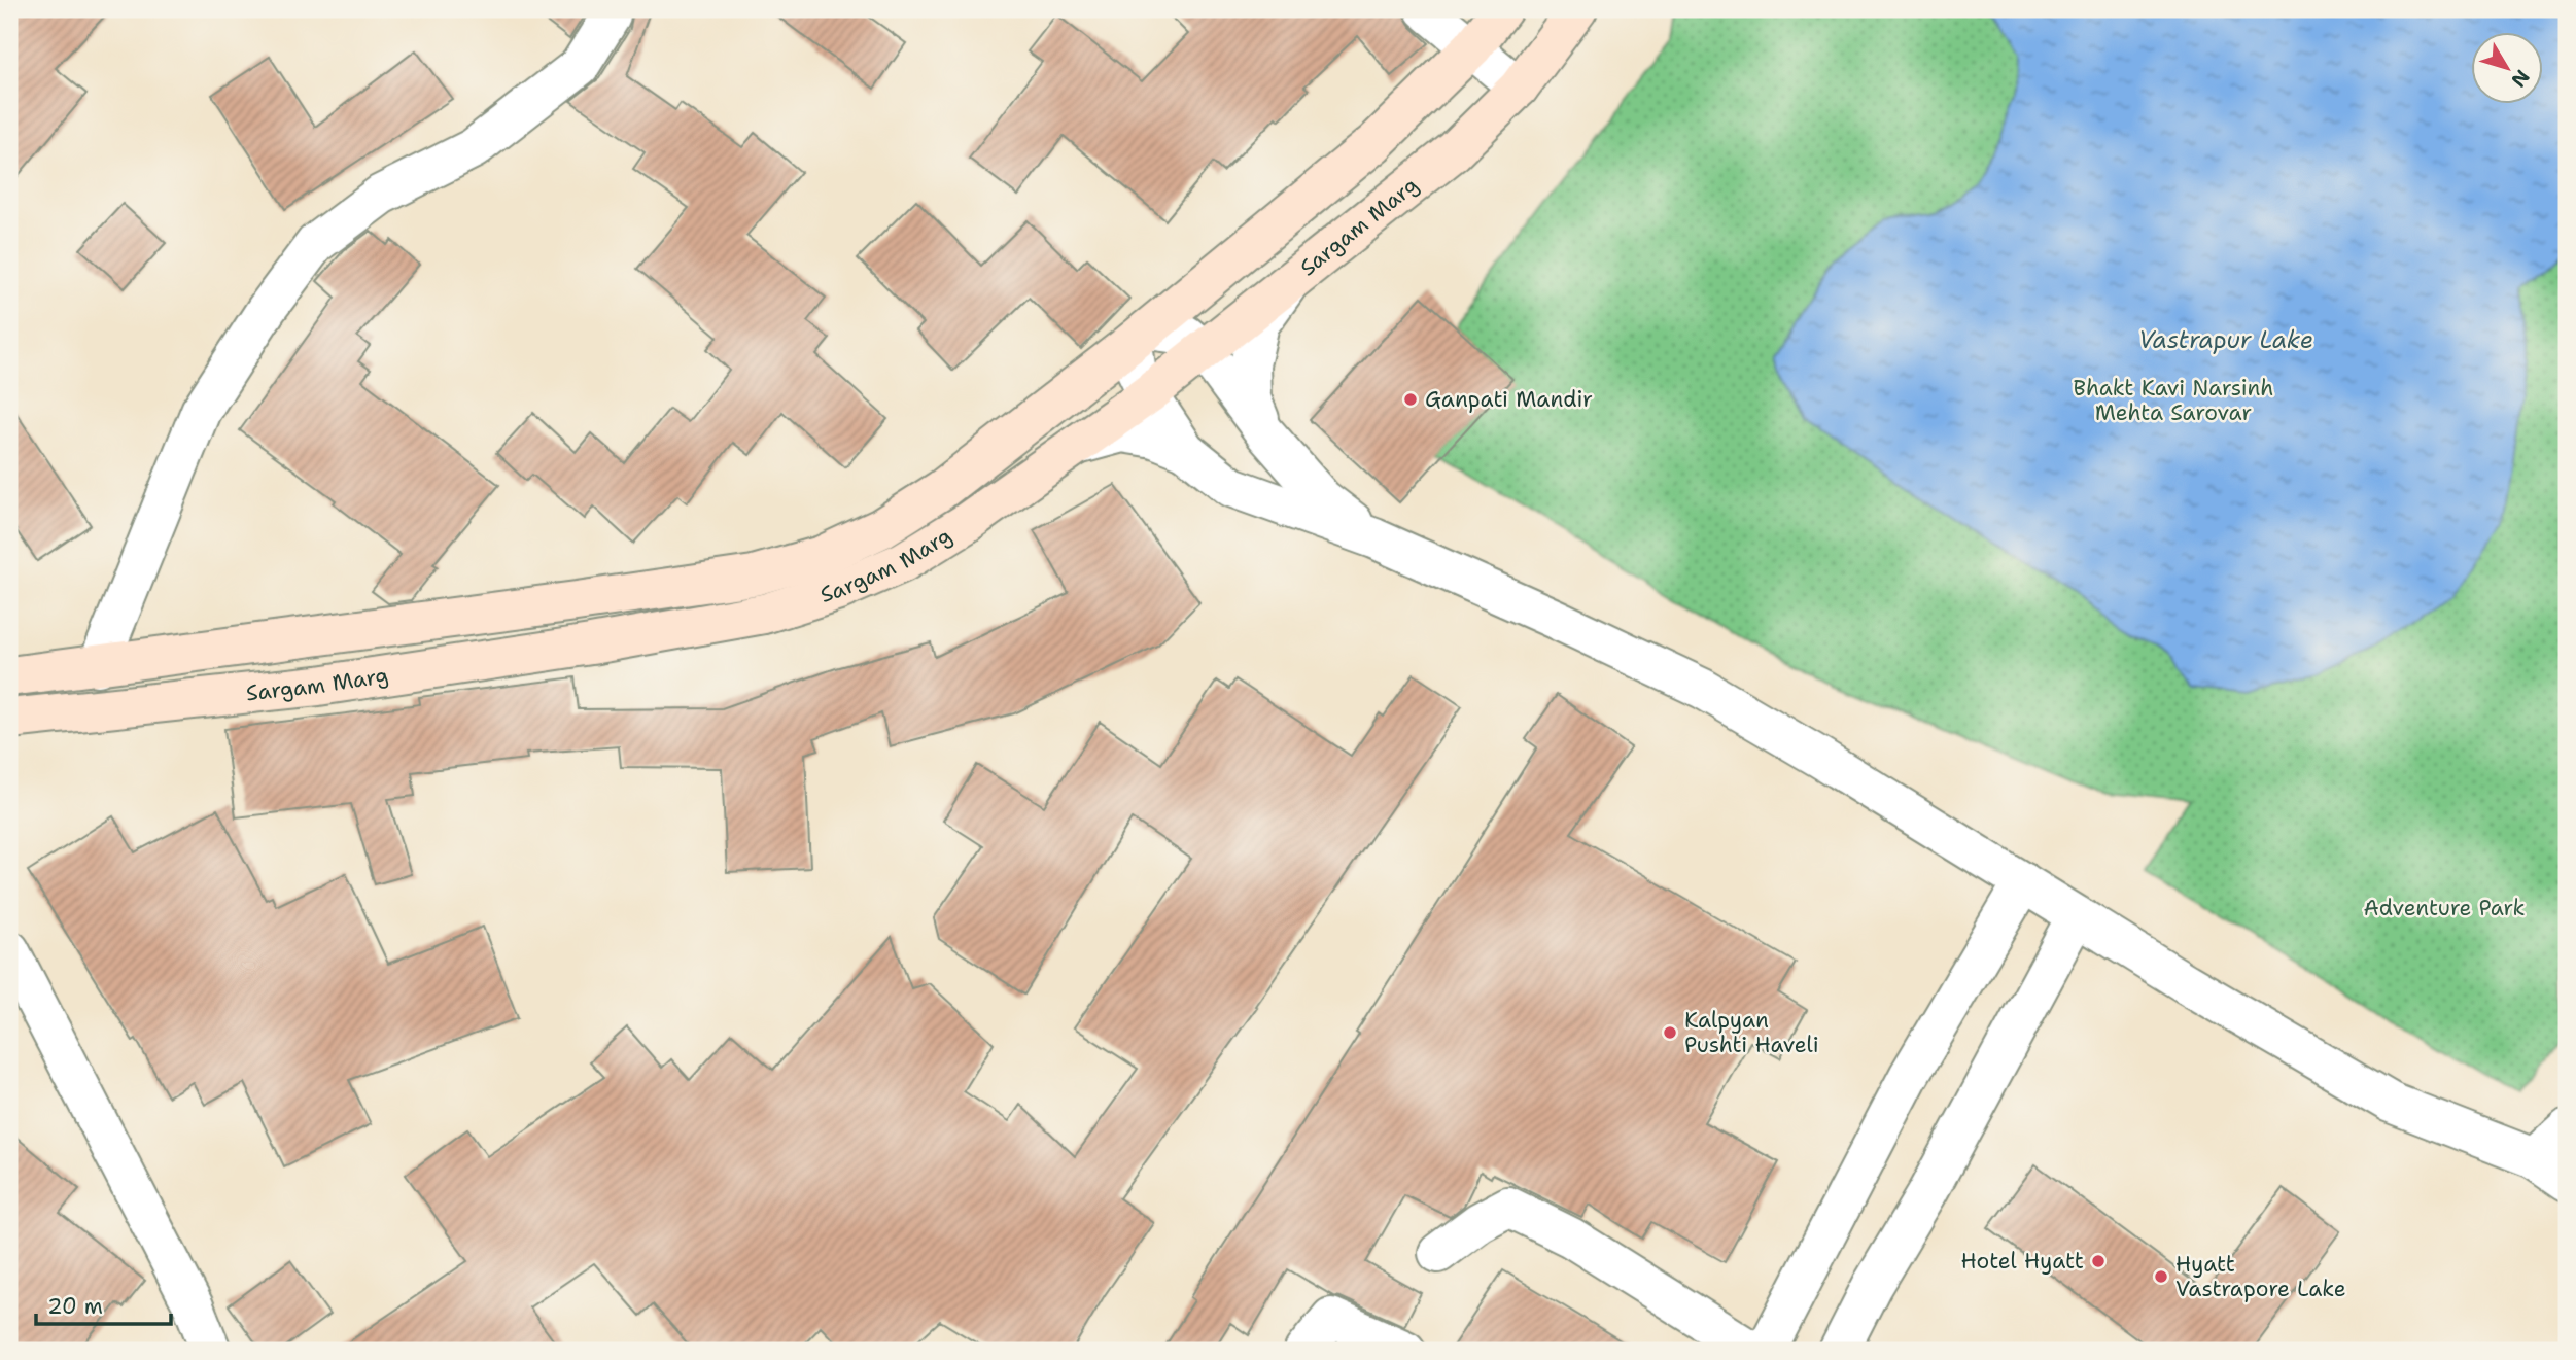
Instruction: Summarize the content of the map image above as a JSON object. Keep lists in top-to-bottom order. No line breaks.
{"streets":{"main road":["Sargam Marg"]},"water":["Vastrapur Lake"],"parks":["Bhakt Kavi Narsinh Mehta Sarovar","Adventure Park"],"places":["Ganpati Mandir","Kalpyan Pushti Haveli","Hotel Hyatt","Hyatt Vastrapore Lake"],"scale_bar":"20 m","north":"bottom right"}
